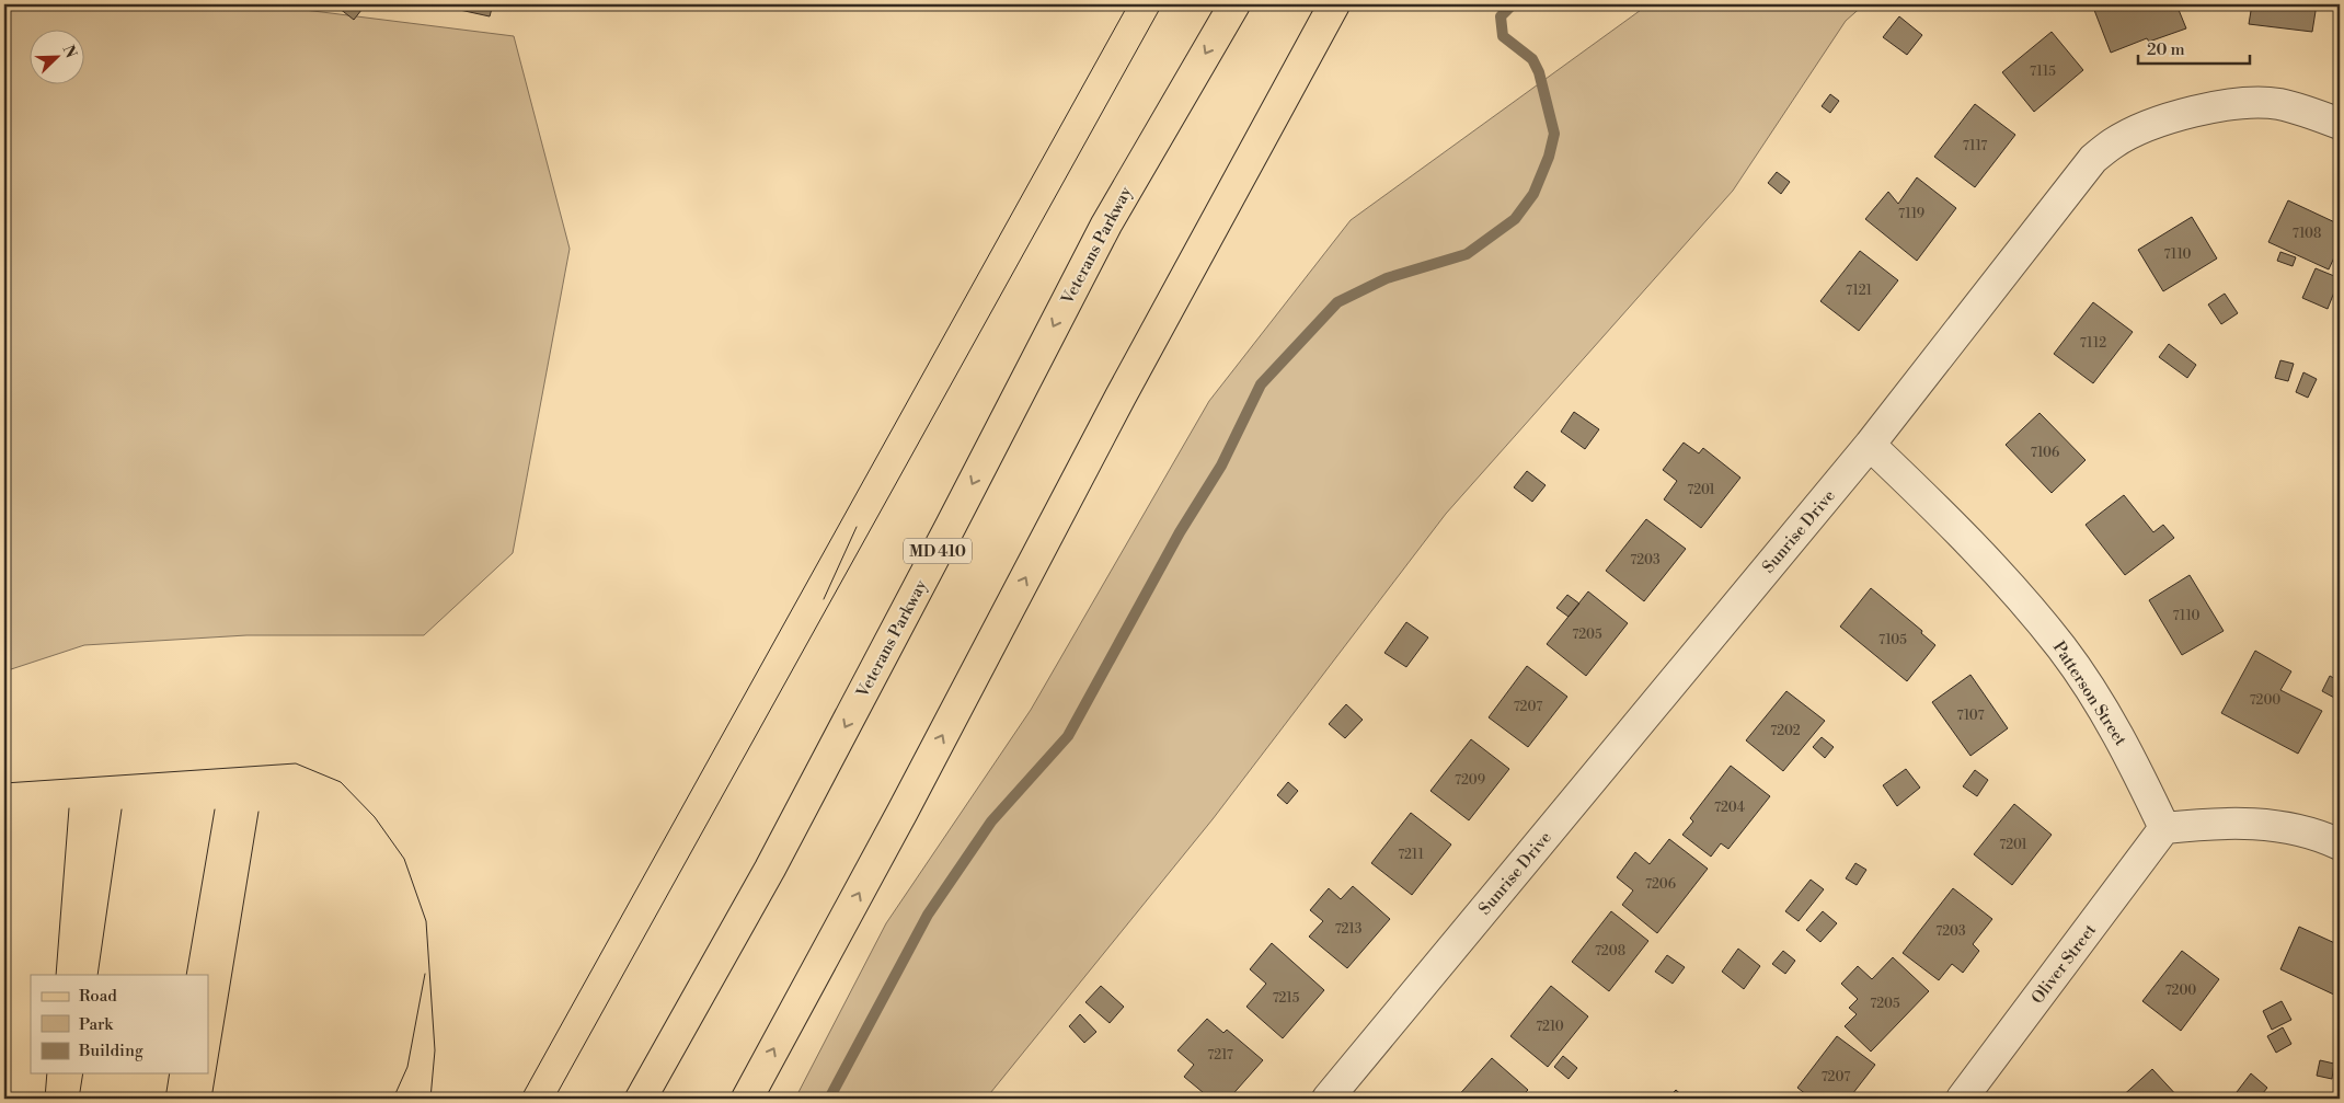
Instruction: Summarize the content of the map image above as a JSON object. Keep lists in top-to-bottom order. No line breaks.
{"streets":{"main road":["Veterans Parkway","MD 410"],"street":["Sunrise Drive","Patterson Street","Oliver Street"]},"crossings":[["Sunrise Drive","Patterson Street"],["Patterson Street","Oliver Street"]],"house_numbers":["7115","7117","7119","7108","7110","7121","7112","7106","7201","7203","7110","7205","7105","7200","7207","7107","7202","7209","7204","7201","7211","7206","7213","7203","7208","7200","7215","7205","7210","7217","7207"],"legend":["Road","Park","Building"],"scale_bar":"20 m","north":"top right"}
